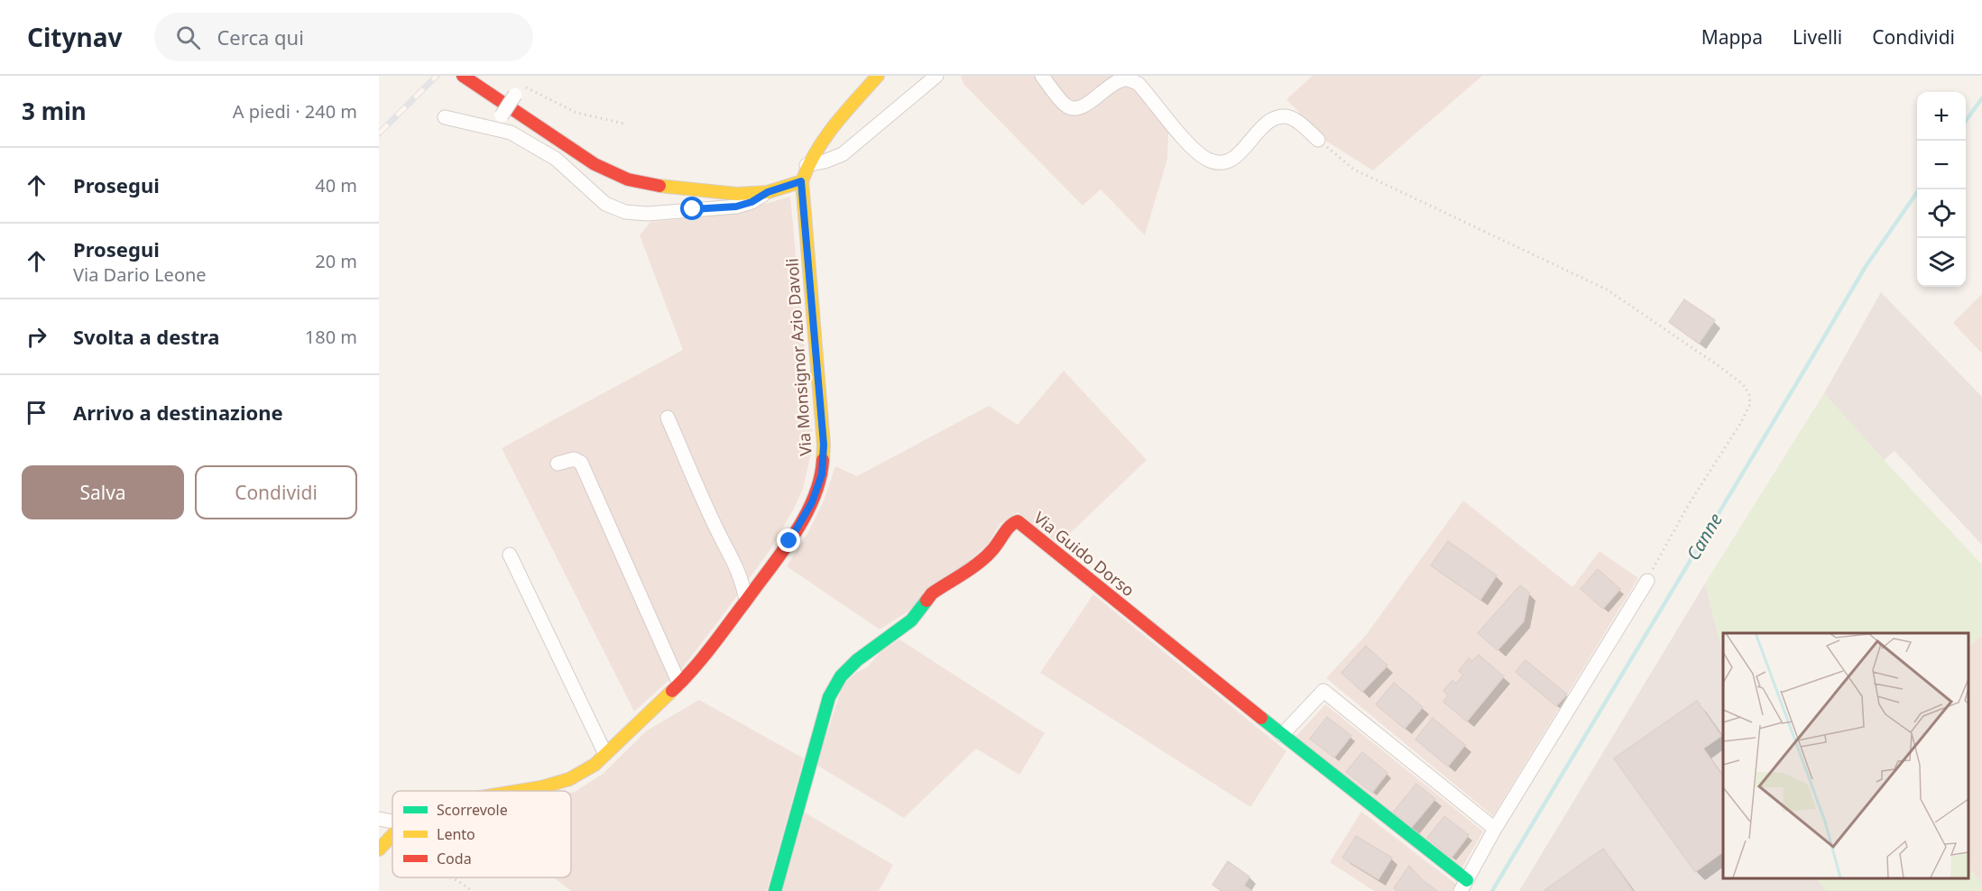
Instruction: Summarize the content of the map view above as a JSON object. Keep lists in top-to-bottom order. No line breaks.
{"streets":{"street":["Via Monsignor Azio Davoli","Via Guido Dorso"]},"water":["Canne"],"legend":["Scorrevole","Lento","Coda"],"page":{"header":"Citynav","search":"Cerca qui","nav":["Mappa","Livelli","Condividi"],"heading":["3 min","A piedi · 240 m"],"map_buttons":["+","−"],"list":[["Prosegui","40 m"],["Prosegui","Via Dario Leone","20 m"],["Svolta a destra","180 m"],"Arrivo a destinazione"],"buttons":["Salva","Condividi"]}}
